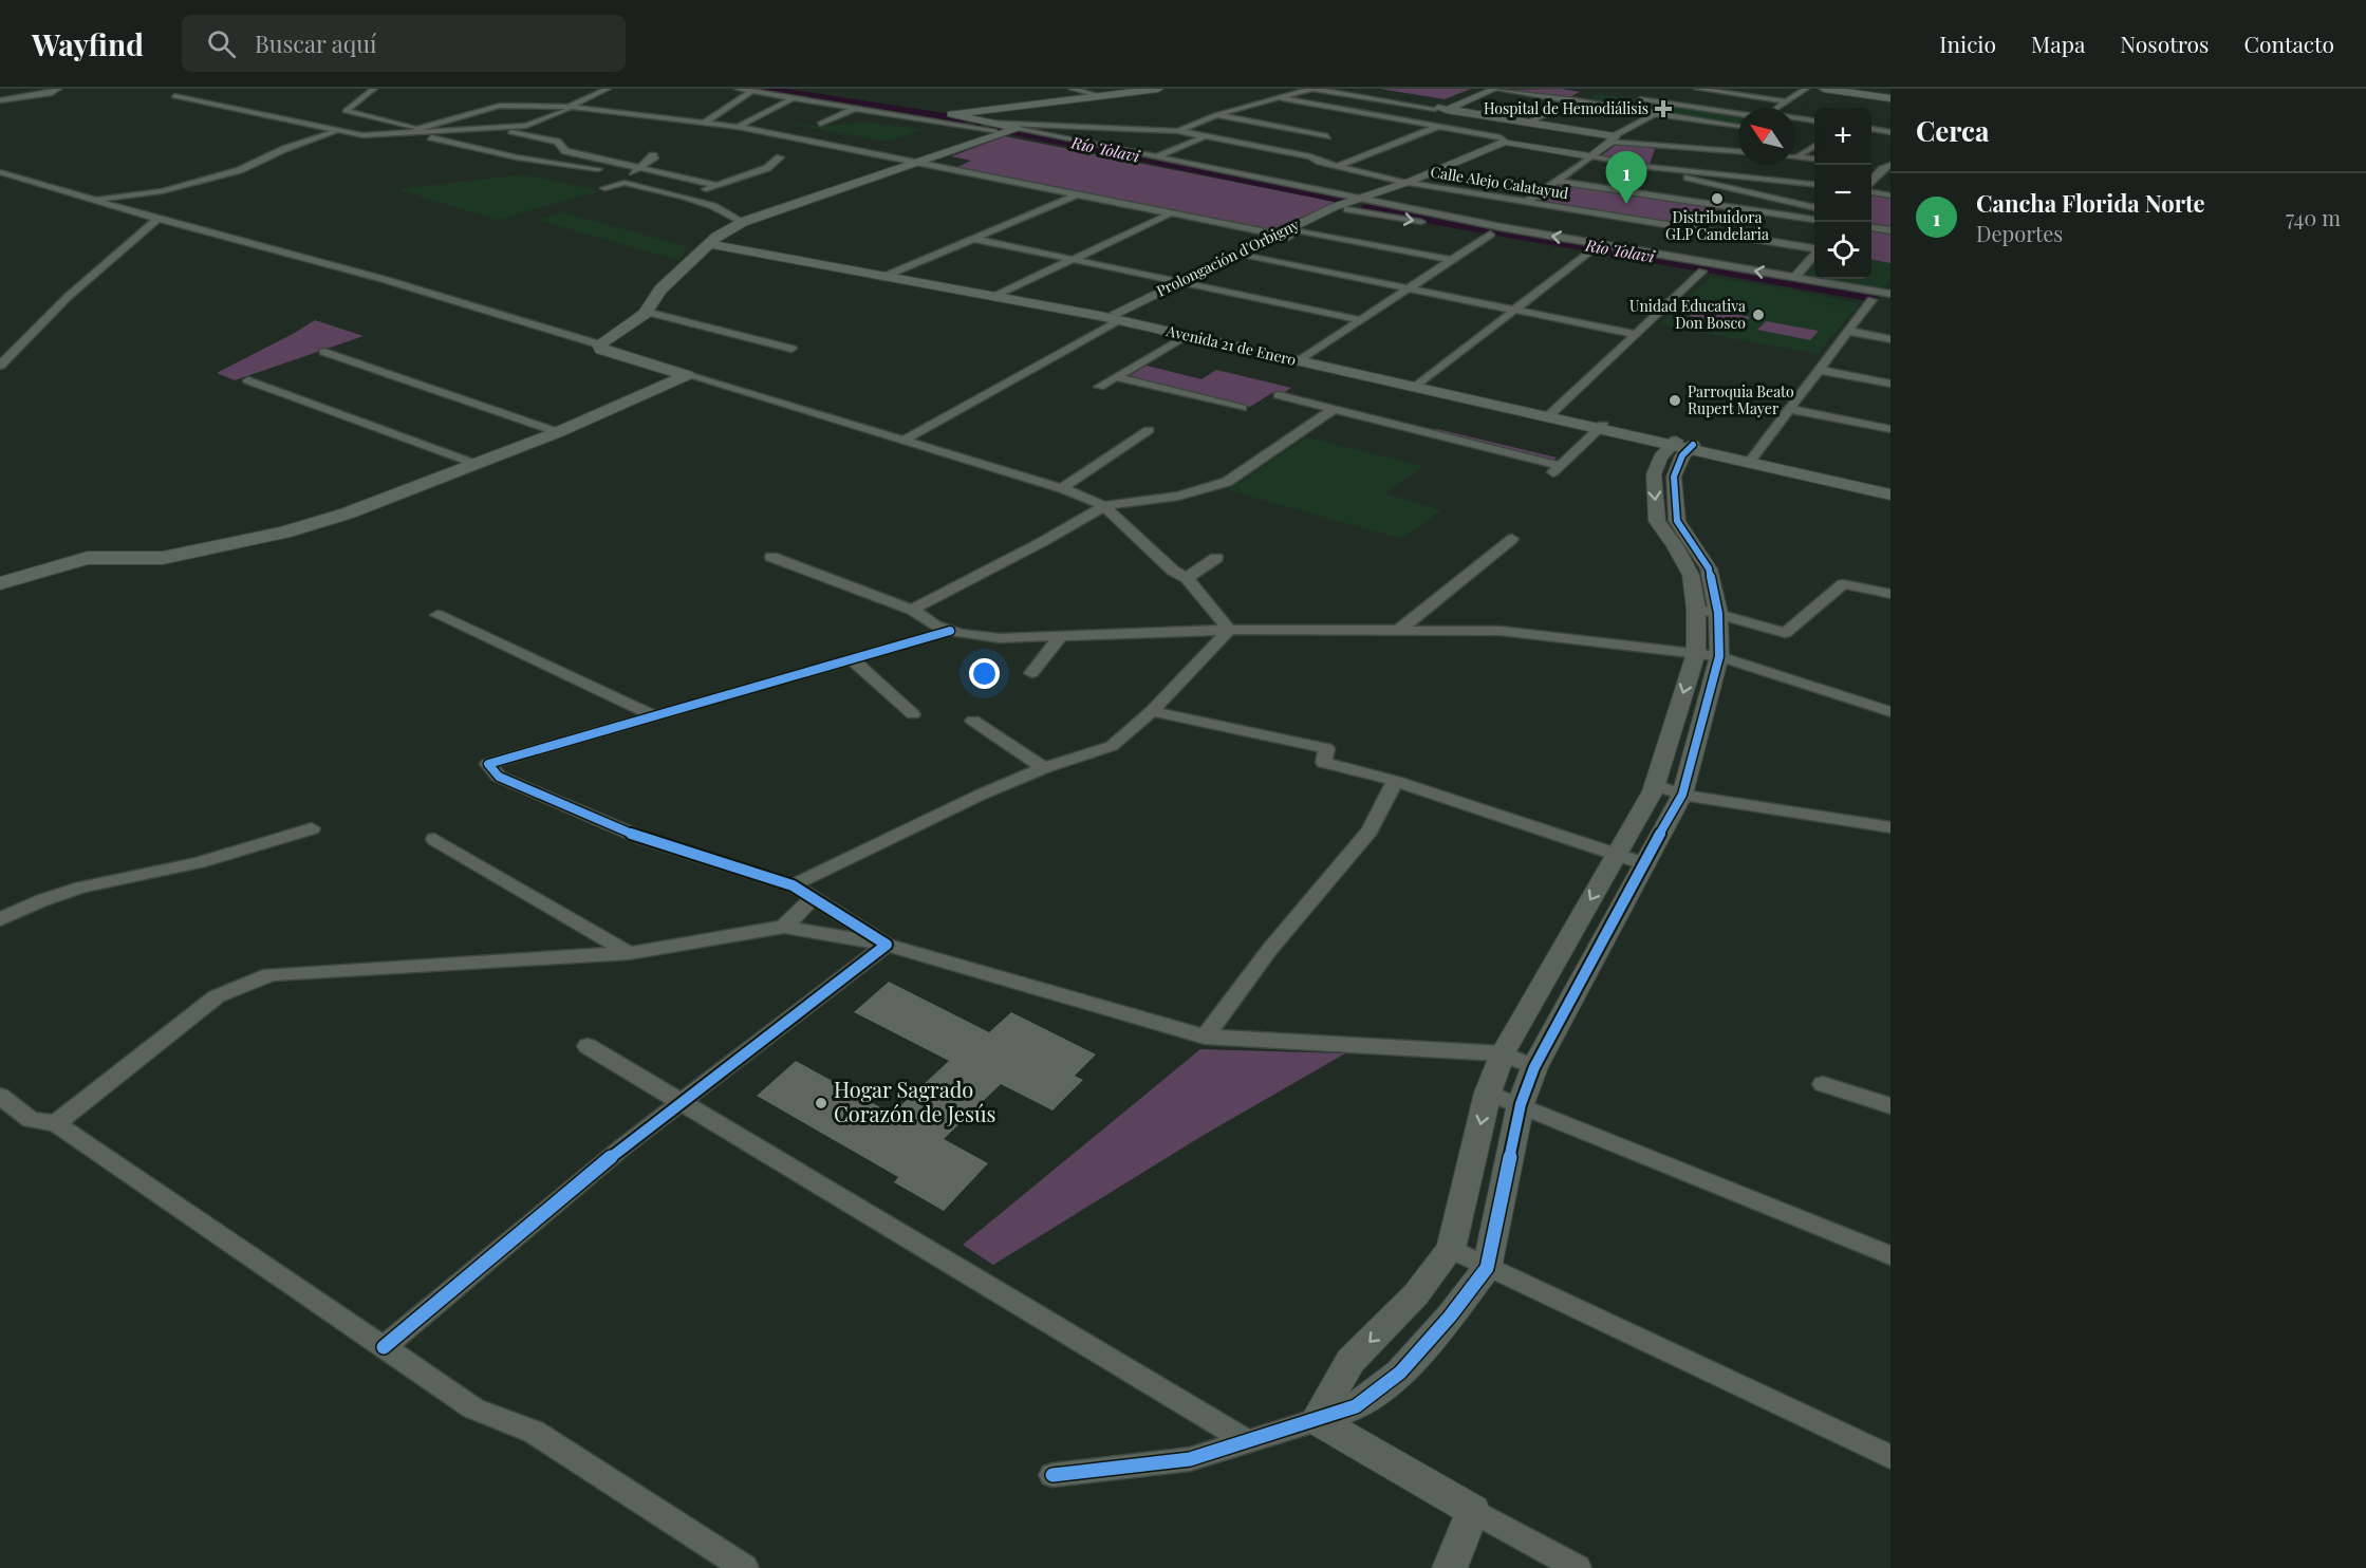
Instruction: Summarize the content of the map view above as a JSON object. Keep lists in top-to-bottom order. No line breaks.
{"streets":{"main road":["Avenida 21 de Enero"],"street":["Calle Alejo Calatayud","Prolongación d'Orbigny"]},"crossings":[["Calle Alejo Calatayud","Prolongación d'Orbigny"],["Prolongación d'Orbigny","Avenida 21 de Enero"]],"water":["Río Tolavi"],"places":{"health":["Hospital de Hemodiálisis"],"other":["Distribuidora GLP Candelaria","Unidad Educativa Don Bosco","Parroquia Beato Rupert Mayer","Hogar Sagrado Corazón de Jesús"]},"north":"top left","page":{"header":"Wayfind","search":"Buscar aquí","nav":["Inicio","Mapa","Nosotros","Contacto"],"heading":"Cerca","map_buttons":["+","−"],"pins":"1","list":[{"mark":"1","name":"Cancha Florida Norte","note":"Deportes","value":"740 m"}]}}
